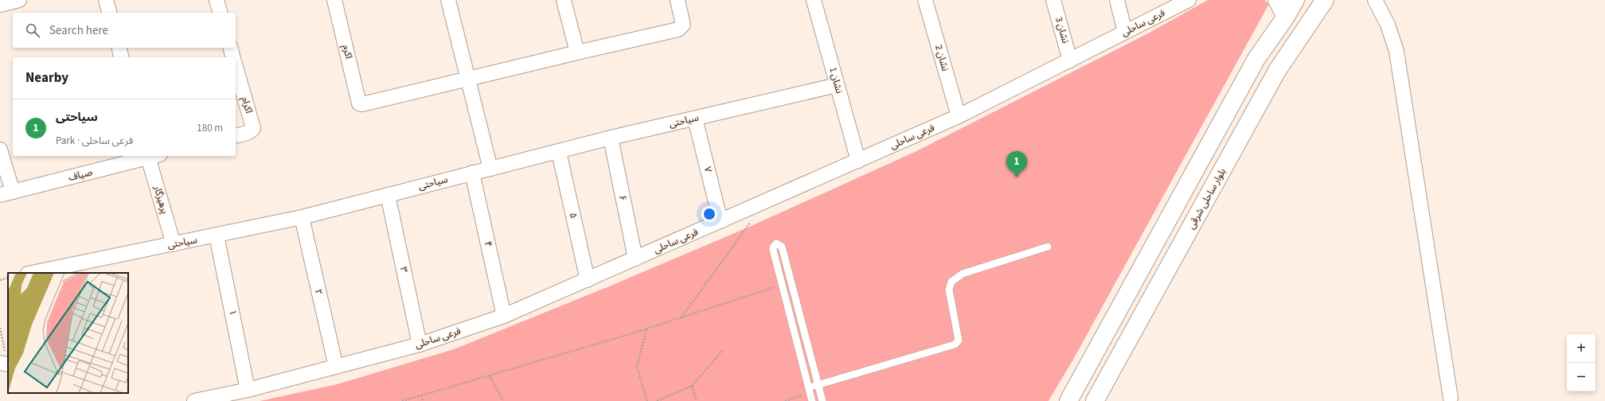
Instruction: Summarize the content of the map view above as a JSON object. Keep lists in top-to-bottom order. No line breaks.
{"streets":{"main road":["بلوار ساحلی شرقی"],"street":["فرعی ساحلی","نشان 3","اکرم","نشان 2","نشان 1","اکرام","سیاحتی","۷","صیاف","۶","پرهیزگار","۵","۴","۳","۲","۱"]},"crossings":[["فرعی ساحلی","نشان 3"],["فرعی ساحلی","نشان 2"],["فرعی ساحلی","نشان 1"],["فرعی ساحلی","۷"],["فرعی ساحلی","۶"],["فرعی ساحلی","۵"],["فرعی ساحلی","۴"],["فرعی ساحلی","۳"],["فرعی ساحلی","۲"],["فرعی ساحلی","۱"],["نشان 1","سیاحتی"],["سیاحتی","۷"],["سیاحتی","۶"],["سیاحتی","پرهیزگار"],["سیاحتی","۵"],["سیاحتی","۴"],["سیاحتی","۳"],["سیاحتی","۲"],["سیاحتی","۱"]],"page":{"search":"Search here","heading":"Nearby","list":[{"mark":"1","name":"سیاحتی","note":"Park · فرعی ساحلی","value":"180 m"}],"pins":"1","map_buttons":["+","−"]}}
